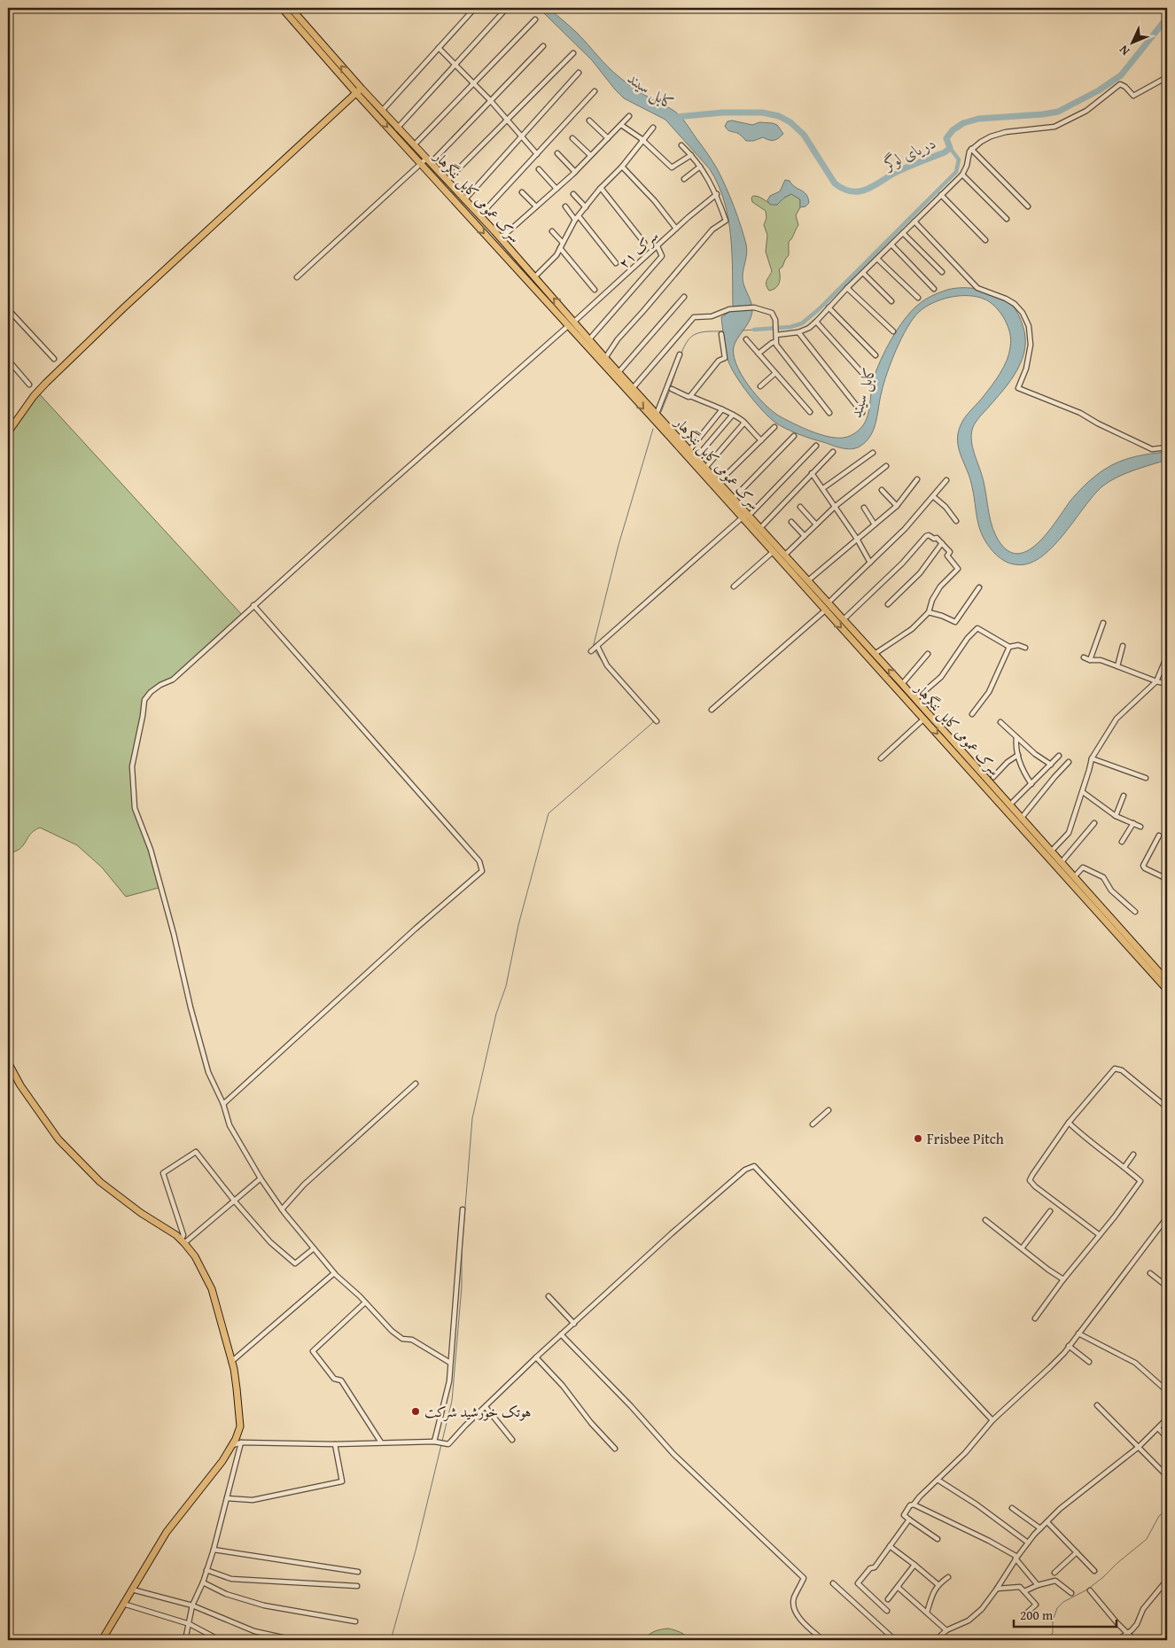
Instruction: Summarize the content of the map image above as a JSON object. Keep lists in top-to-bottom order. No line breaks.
{"streets":{"highway":["سرک عمومی کابل ننگرهار"],"street":["سرک ۲۱"]},"crossings":[["سرک عمومی کابل ننگرهار","سرک ۲۱"]],"water":["کابل سيند","دریای لوگر"],"places":["Frisbee Pitch","هوتک خورشید شرکت"],"scale_bar":"200 m","north":"bottom left"}
